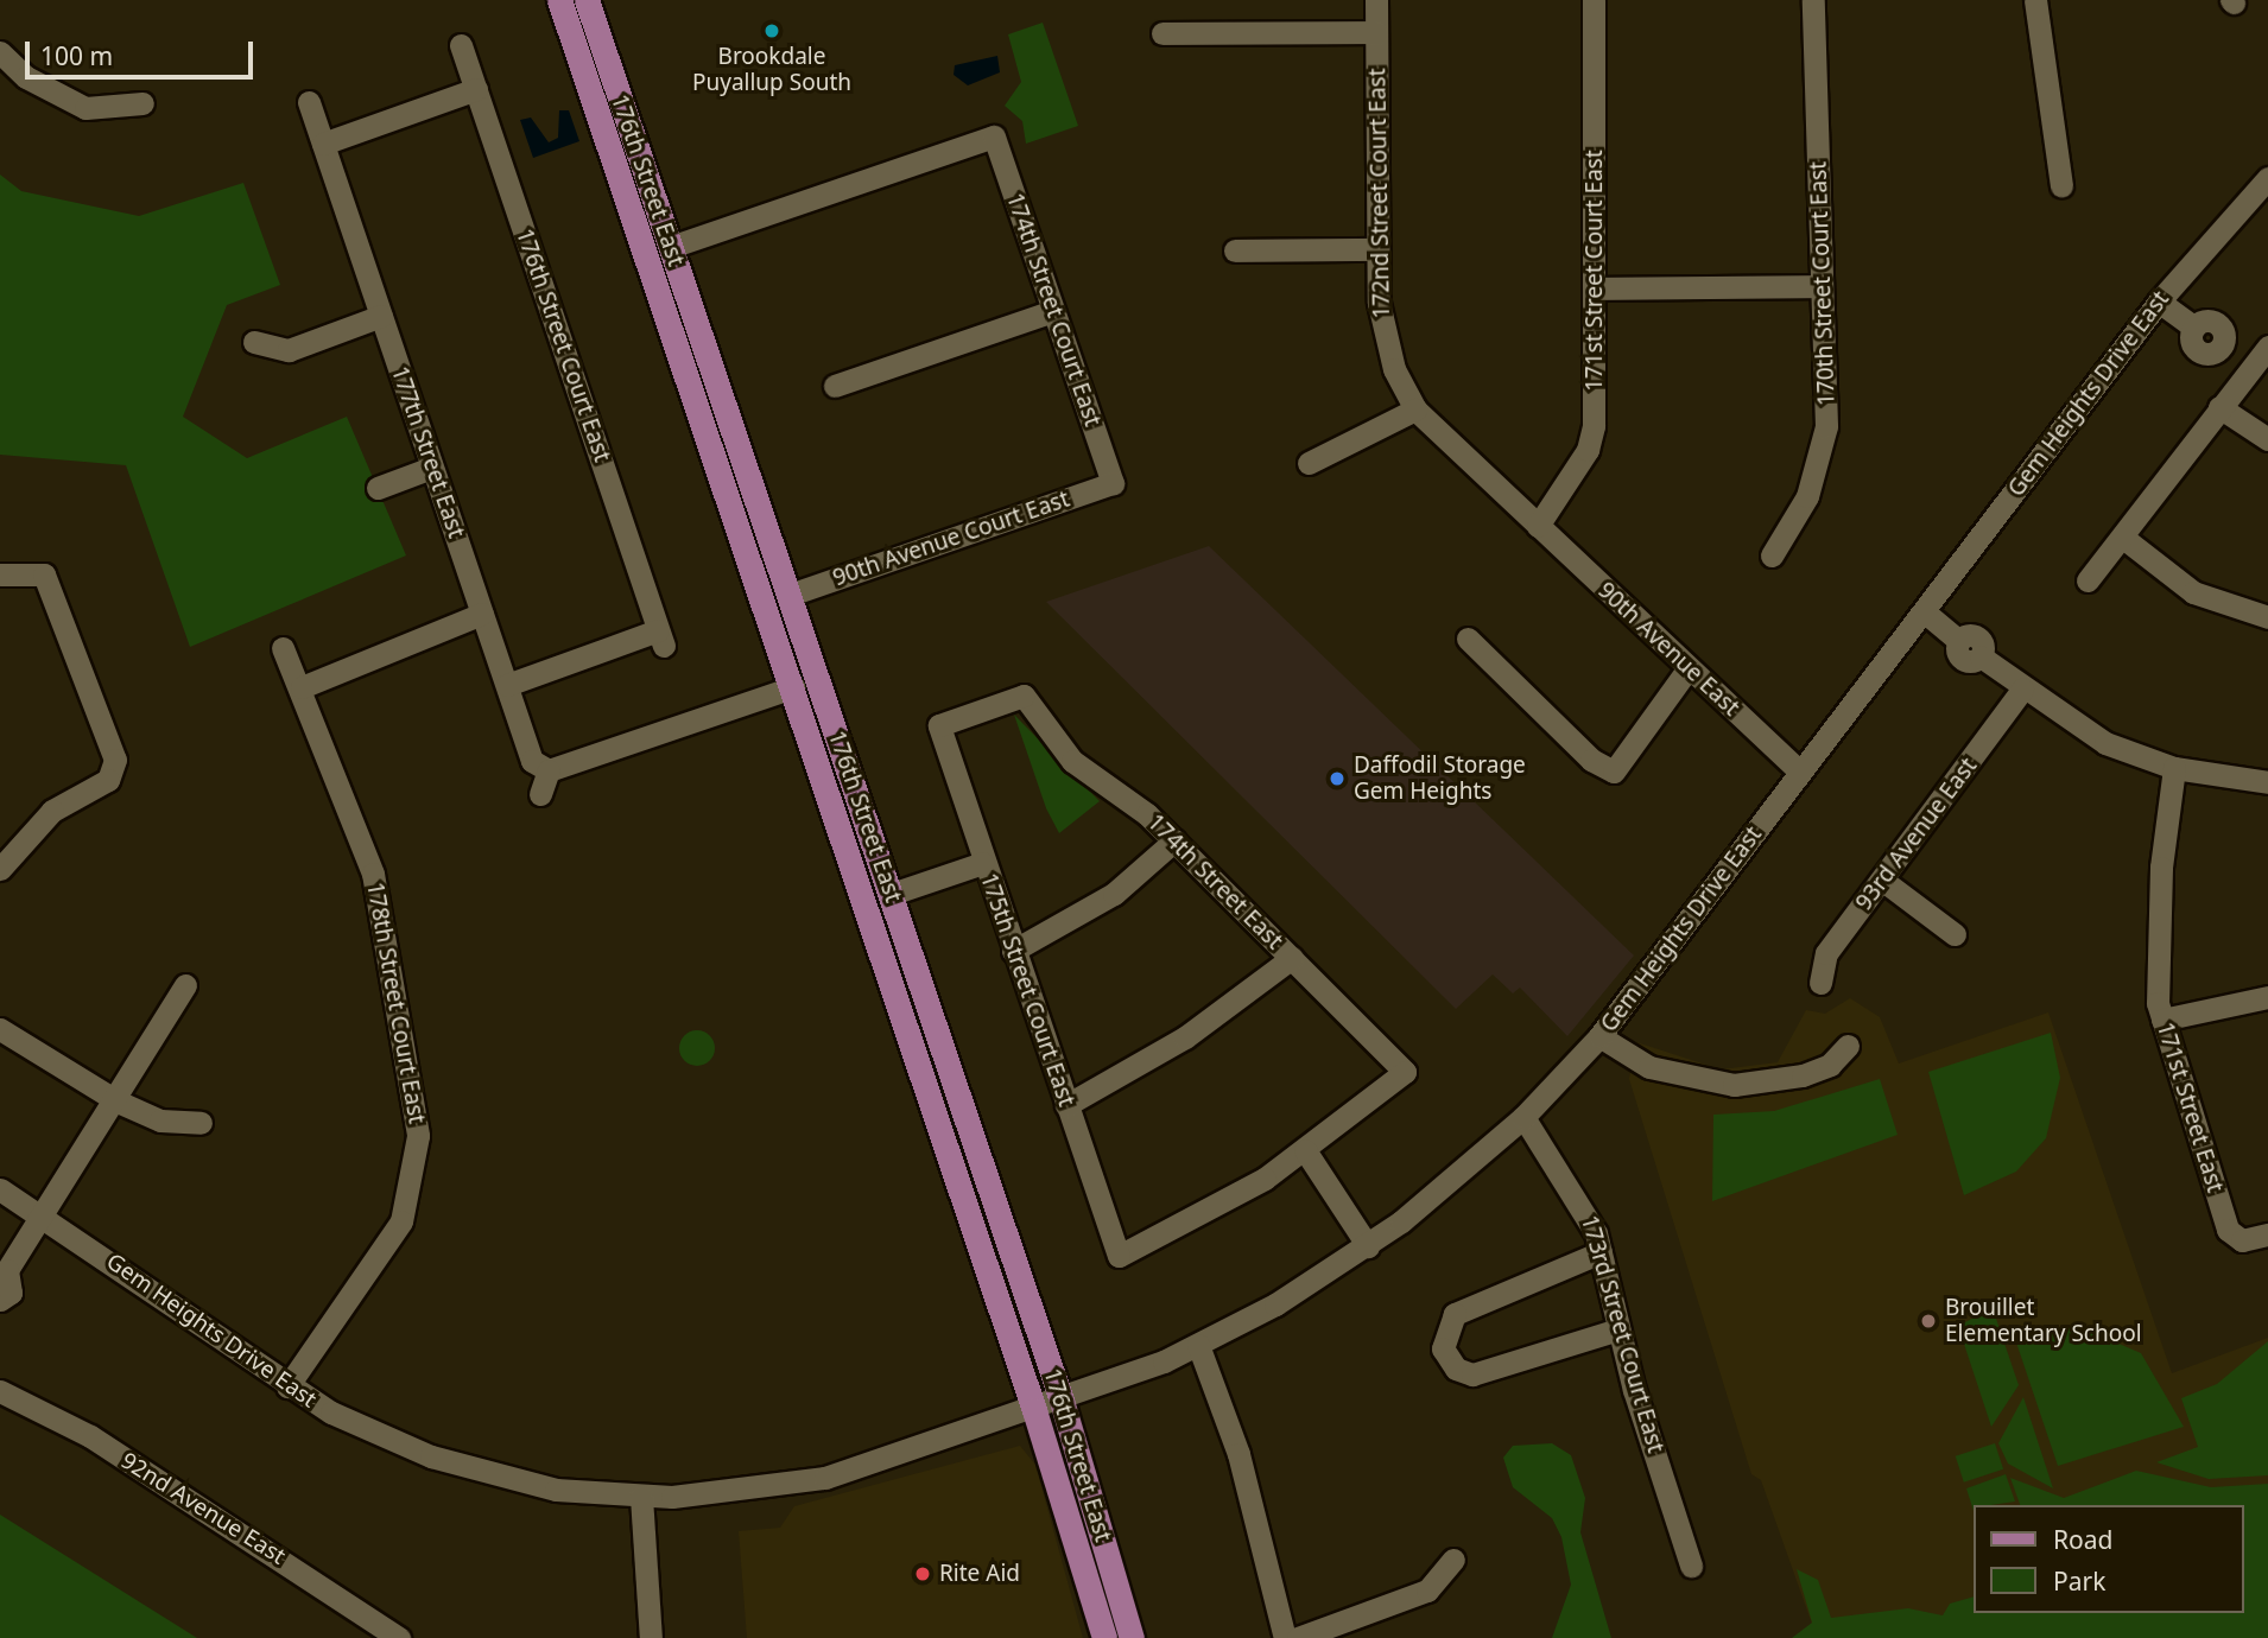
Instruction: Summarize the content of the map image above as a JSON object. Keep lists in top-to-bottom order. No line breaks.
{"streets":{"main road":["176th Street East"],"street":["172nd Street Court East","171st Street Court East","170th Street Court East","174th Street Court East","176th Street Court East","Gem Heights Drive East","177th Street East","90th Avenue Court East","90th Avenue East","93rd Avenue East","174th Street East","175th Street Court East","178th Street Court East","171st Street East","173rd Street Court East","92nd Avenue East"]},"crossings":[["176th Street East","174th Street Court East"],["176th Street East","Gem Heights Drive East"],["176th Street East","90th Avenue Court East"],["172nd Street Court East","171st Street Court East"],["172nd Street Court East","90th Avenue East"],["171st Street Court East","90th Avenue East"],["174th Street Court East","90th Avenue Court East"],["176th Street Court East","177th Street East"],["Gem Heights Drive East","90th Avenue East"],["Gem Heights Drive East","178th Street Court East"],["Gem Heights Drive East","173rd Street Court East"],["174th Street East","175th Street Court East"]],"places":["Brookdale Puyallup South","Daffodil Storage Gem Heights","Brouillet Elementary School","Rite Aid"],"legend":["Road","Park"],"scale_bar":"100 m"}
